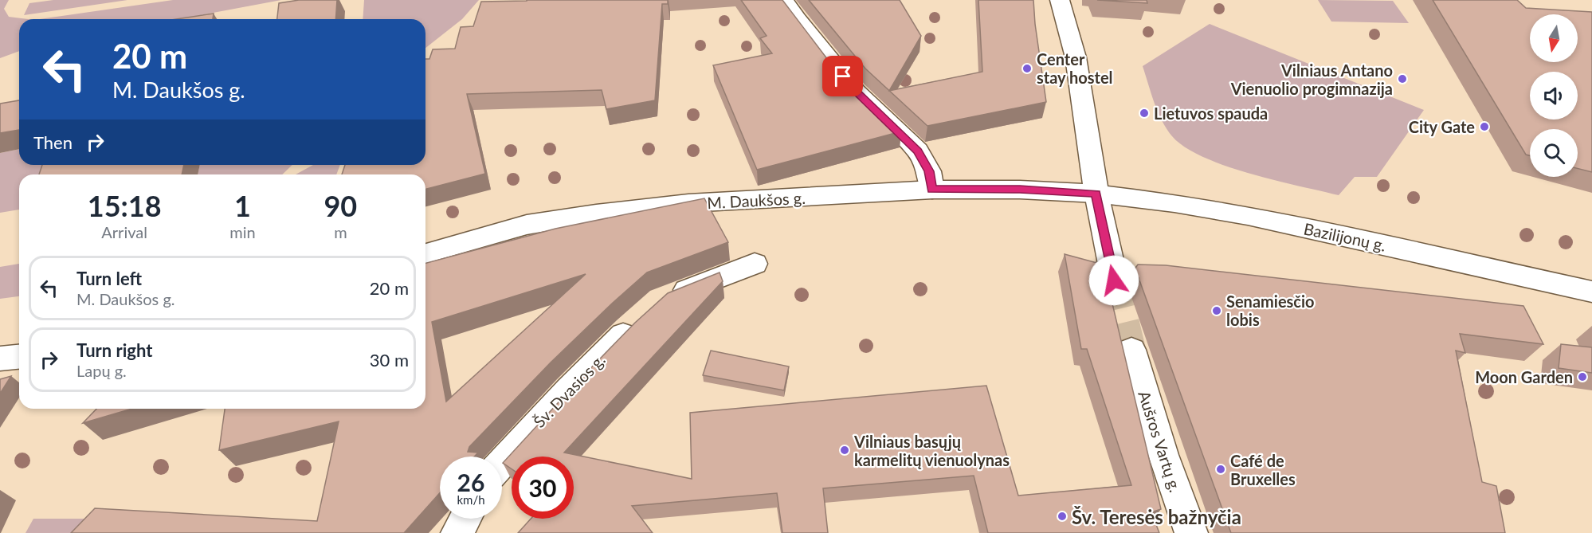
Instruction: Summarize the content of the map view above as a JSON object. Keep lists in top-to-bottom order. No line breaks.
{"streets":{"main road":["M. Daukšos g.","Bazilijonų g.","Šv. Dvasios g.","Aušros Vartų g."]},"crossings":[["M. Daukšos g.","Bazilijonų g."]],"places":["Center stay hostel","Vilniaus Antano Vienuolio progimnazija","Lietuvos spauda","City Gate","Senamiesčio lobis","Moon Garden","Vilniaus basųjų karmelitų vienuolynas","Café de Bruxelles","Šv. Teresės bažnyčia"],"north":"bottom","page":{"turn":["20 m","M. Daukšos g."],"then":"Then","eta":["15:18","Arrival","1","min","90","m"],"list":[{"name":"Turn left","note":"M. Daukšos g.","value":"20 m"},{"name":"Turn right","note":"Lapų g.","value":"30 m"}],"speed":"26 km/h","limit":"30"}}
